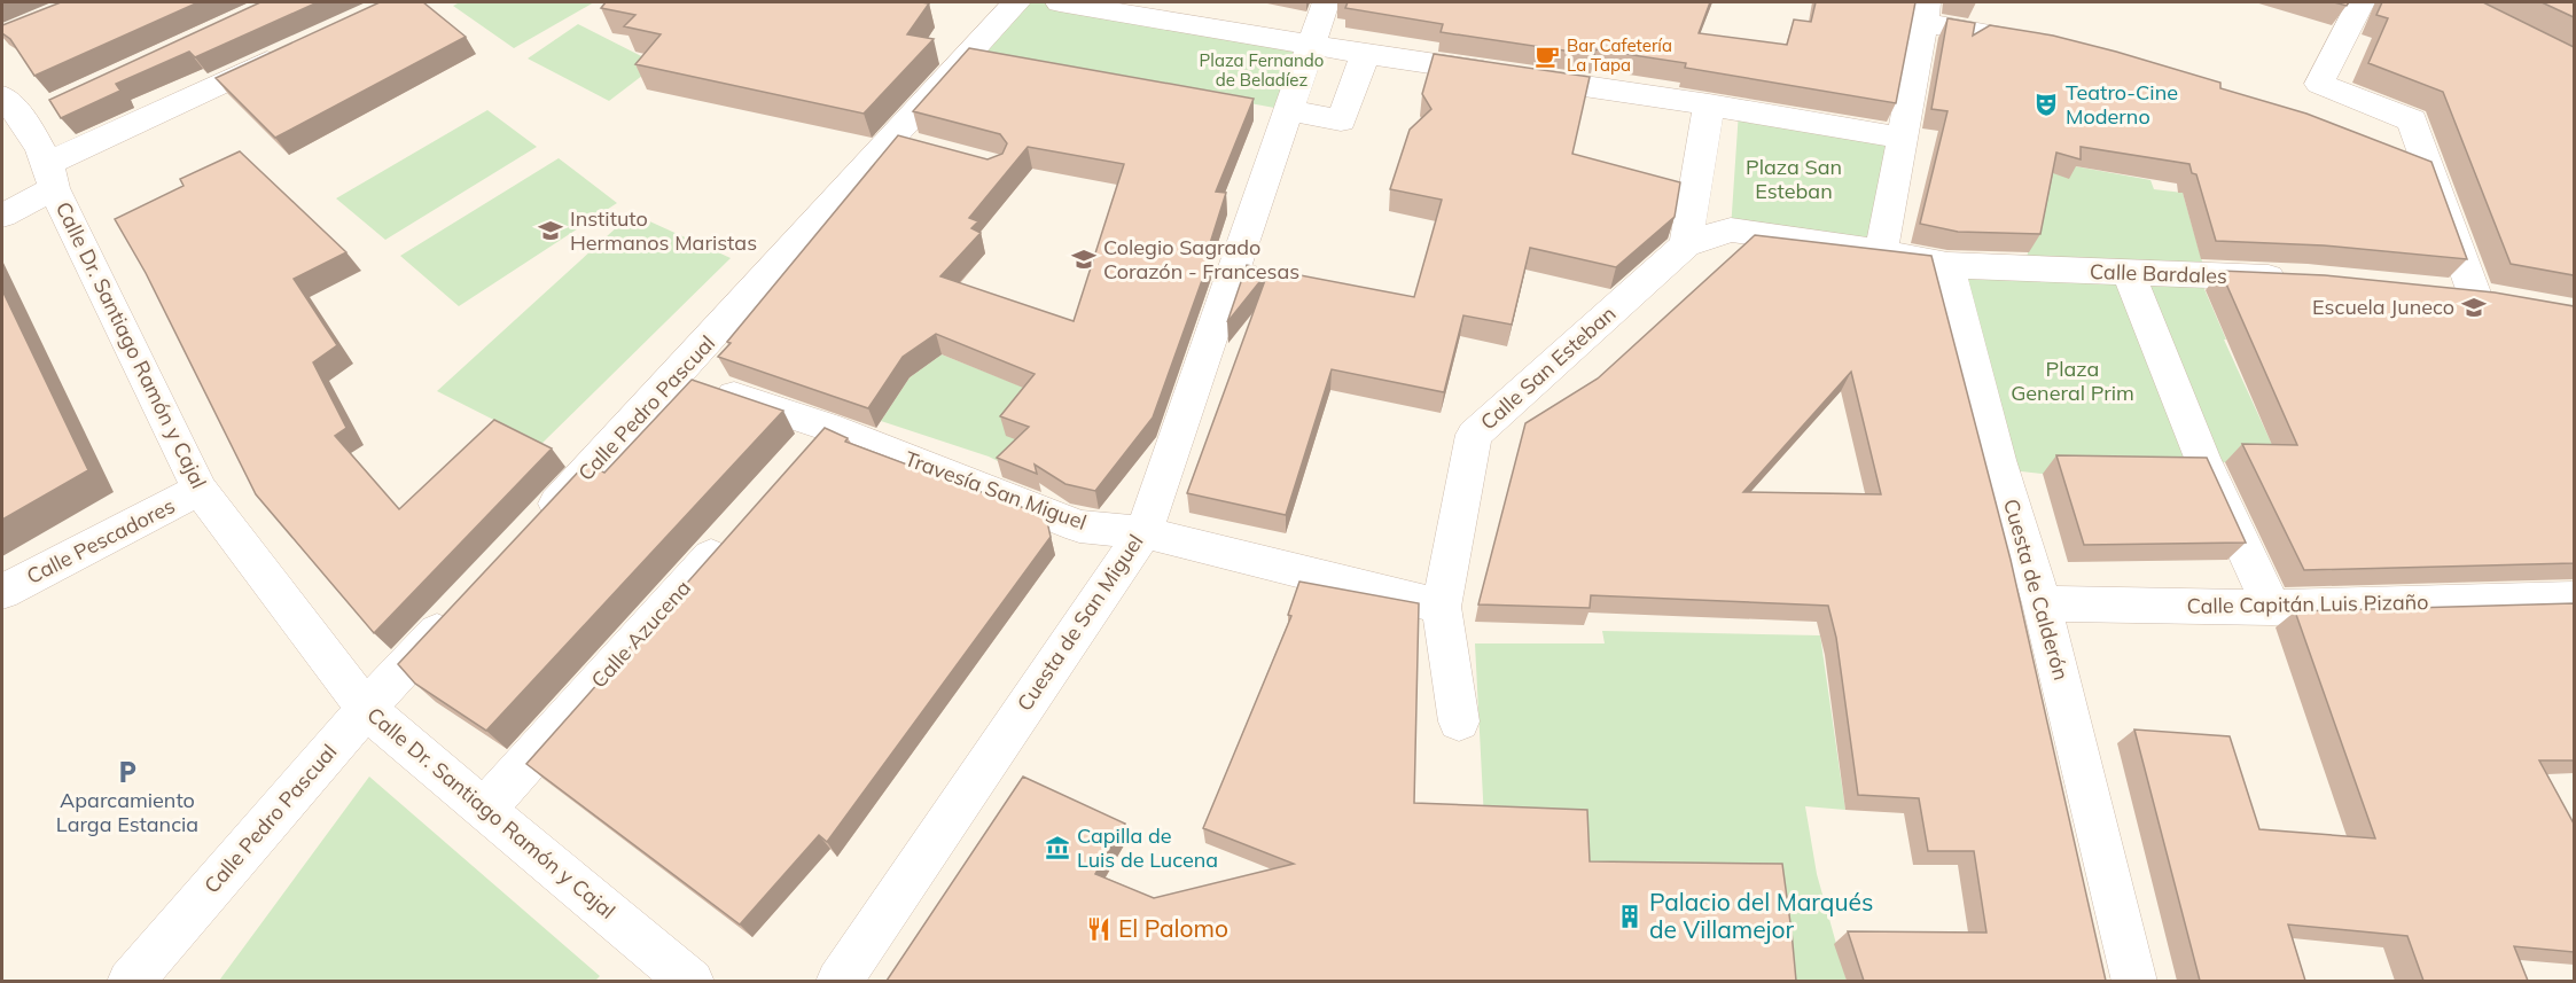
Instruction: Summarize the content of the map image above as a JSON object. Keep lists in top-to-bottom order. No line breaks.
{"streets":{"street":["Calle Bardales","Calle Dr. Santiago Ramón y Cajal","Calle San Esteban","Calle Pedro Pascual","Travesía San Miguel","Calle Pescadores","Cuesta de Calderón","Calle Capitán Luis Pizaño","Cuesta de San Miguel","Calle Azucena"]},"crossings":[["Calle Bardales","Cuesta de Calderón"],["Calle Dr. Santiago Ramón y Cajal","Calle Pedro Pascual"],["Calle Dr. Santiago Ramón y Cajal","Calle Pescadores"],["Calle Dr. Santiago Ramón y Cajal","Calle Azucena"],["Calle San Esteban","Travesía San Miguel"],["Calle Pedro Pascual","Travesía San Miguel"],["Travesía San Miguel","Cuesta de San Miguel"],["Cuesta de Calderón","Calle Capitán Luis Pizaño"]],"parks":["Plaza Fernando de Beladíez","Plaza San Esteban","Plaza General Prim"],"places":{"cafe":["Bar Cafetería La Tapa"],"theatre":["Teatro-Cine Moderno"],"school or university":["Instituto Hermanos Maristas","Colegio Sagrado Corazón - Francesas","Escuela Juneco"],"parking":["Aparcamiento Larga Estancia"],"museum":["Capilla de Luis de Lucena"],"building":["Palacio del Marqués de Villamejor"],"restaurant":["El Palomo"]}}
